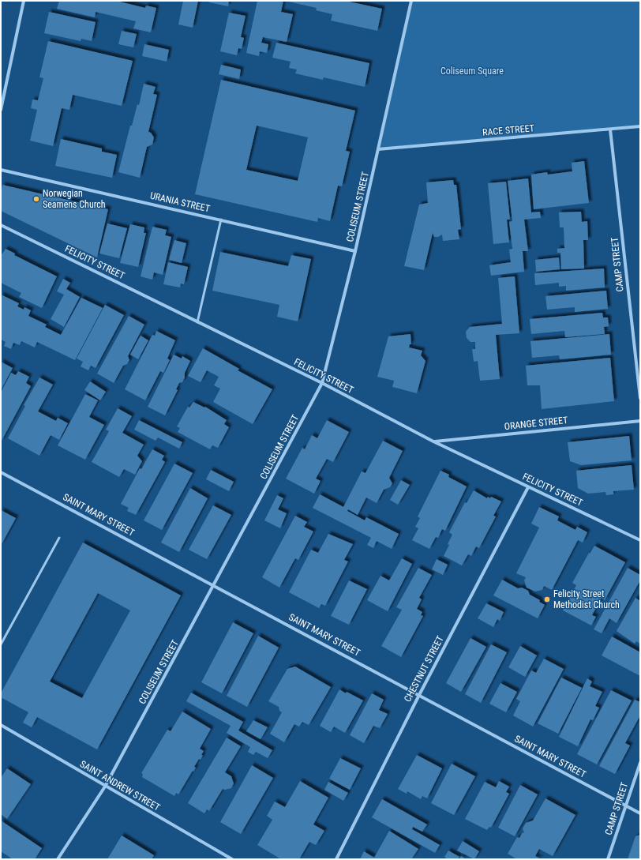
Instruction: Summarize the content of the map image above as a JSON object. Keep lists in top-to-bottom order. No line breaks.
{"streets":{"street":["RACE STREET","URANIA STREET","COLISEUM STREET","FELICITY STREET","CAMP STREET","ORANGE STREET","SAINT MARY STREET","CHESTNUT STREET","SAINT ANDREW STREET"]},"crossings":[["RACE STREET","COLISEUM STREET"],["RACE STREET","CAMP STREET"],["URANIA STREET","COLISEUM STREET"],["COLISEUM STREET","FELICITY STREET"],["COLISEUM STREET","SAINT MARY STREET"],["COLISEUM STREET","SAINT ANDREW STREET"],["FELICITY STREET","ORANGE STREET"],["FELICITY STREET","CHESTNUT STREET"],["CAMP STREET","SAINT MARY STREET"],["SAINT MARY STREET","CHESTNUT STREET"]],"parks":["Coliseum Square"],"places":["Norwegian Seamens Church","Felicity Street Methodist Church"]}
